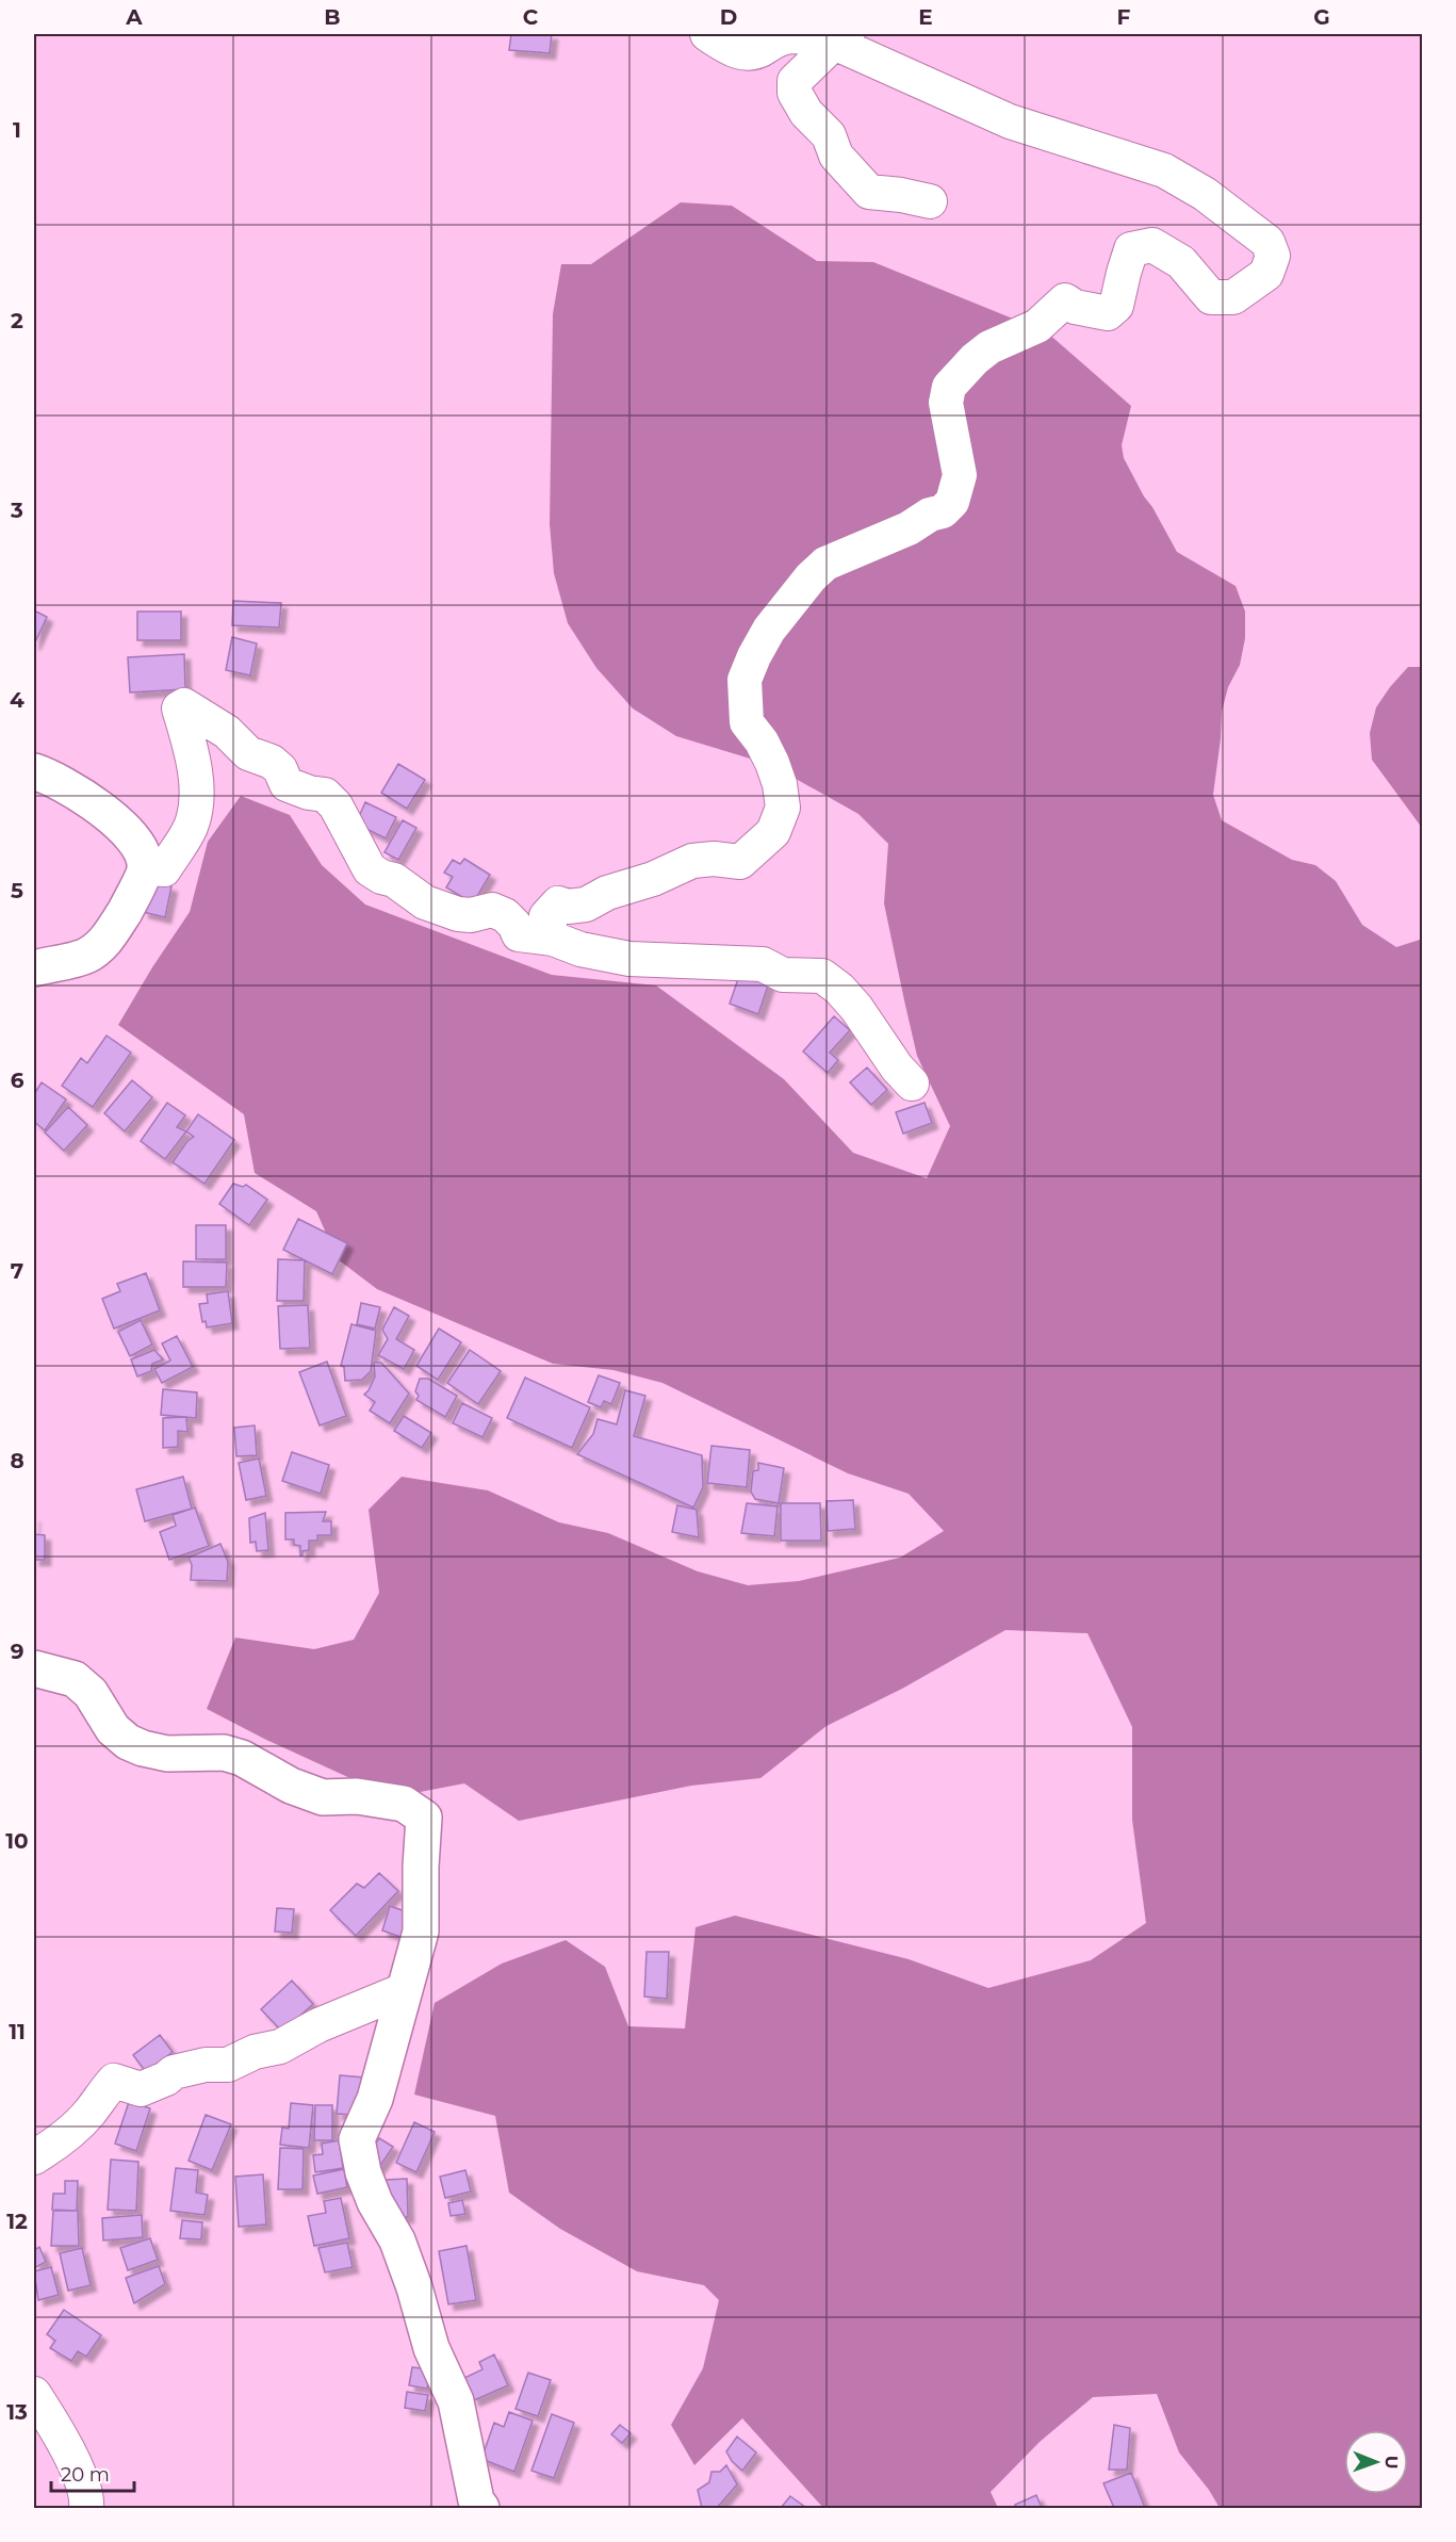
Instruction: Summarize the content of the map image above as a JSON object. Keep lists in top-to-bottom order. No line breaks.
{"scale_bar":"20 m","north":"right","grid":{"columns":["A","B","C","D","E","F","G"],"rows":["1","2","3","4","5","6","7","8","9","10","11","12","13"]}}
